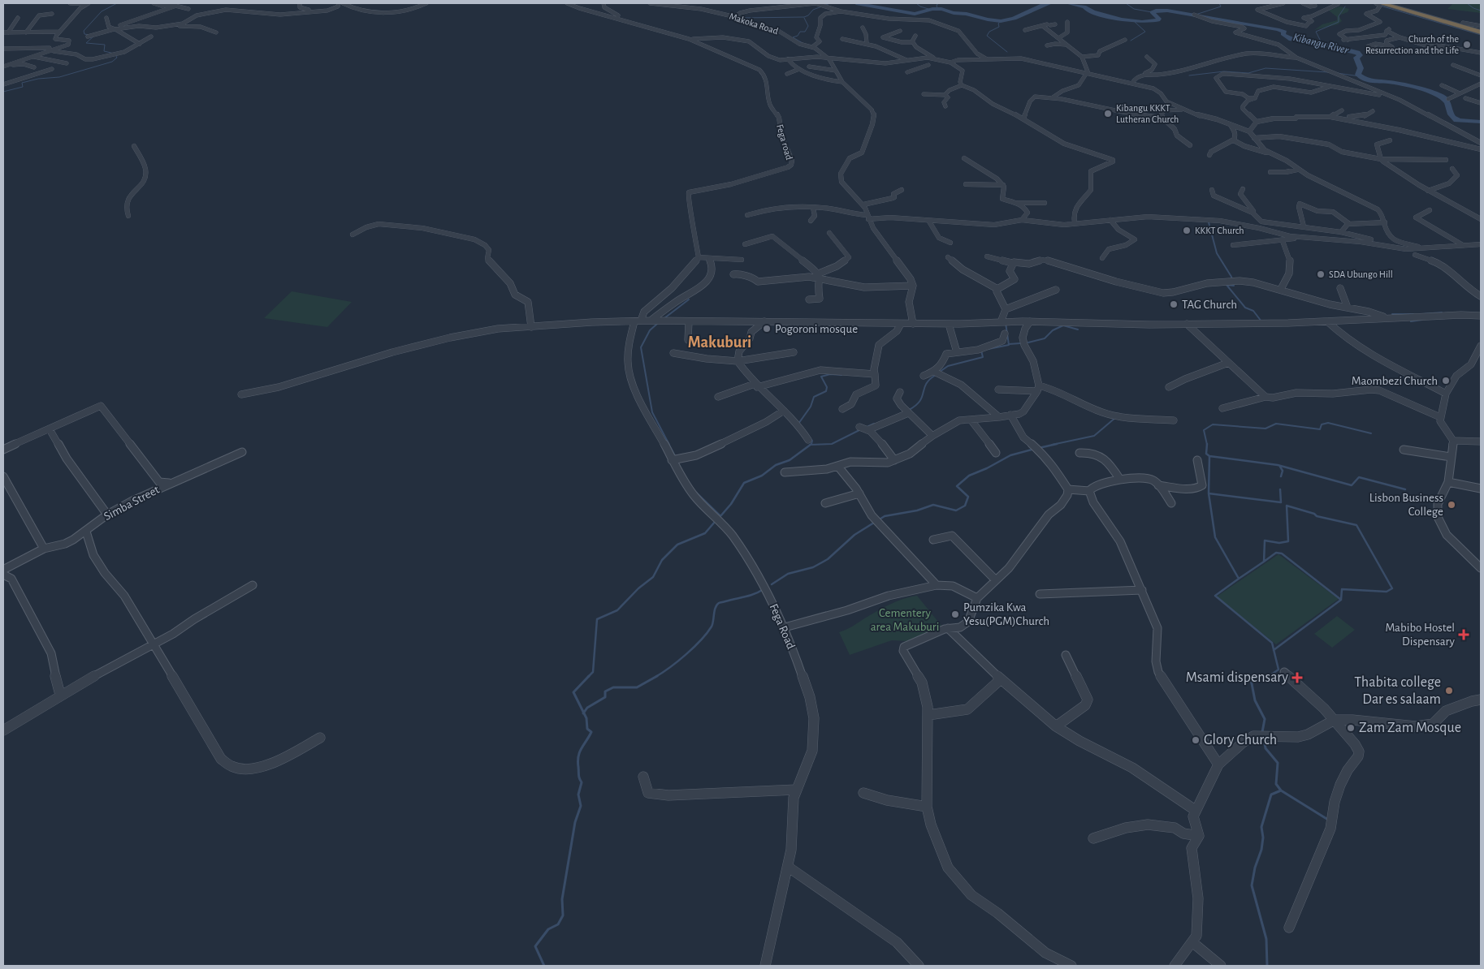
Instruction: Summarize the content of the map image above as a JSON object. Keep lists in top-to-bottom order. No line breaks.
{"streets":{"street":["Makoka Road","Fega road","Simba Street","Fega Road"]},"districts":["Makuburi"],"water":["Kibangu River"],"parks":["Cementery area Makuburi"],"places":{"other":["Church of the Resurrection and the Life","Kibangu KKKT Lutheran Church","KKKT Church","SDA Ubungo Hill","TAG Church","Pogoroni mosque","Maombezi Church","Lisbon Business College","Pumzika Kwa Yesu(PGM)Church","Thabita college Dar es salaam","Zam Zam Mosque","Glory Church"],"health":["Mabibo Hostel Dispensary","Msami dispensary"]}}
